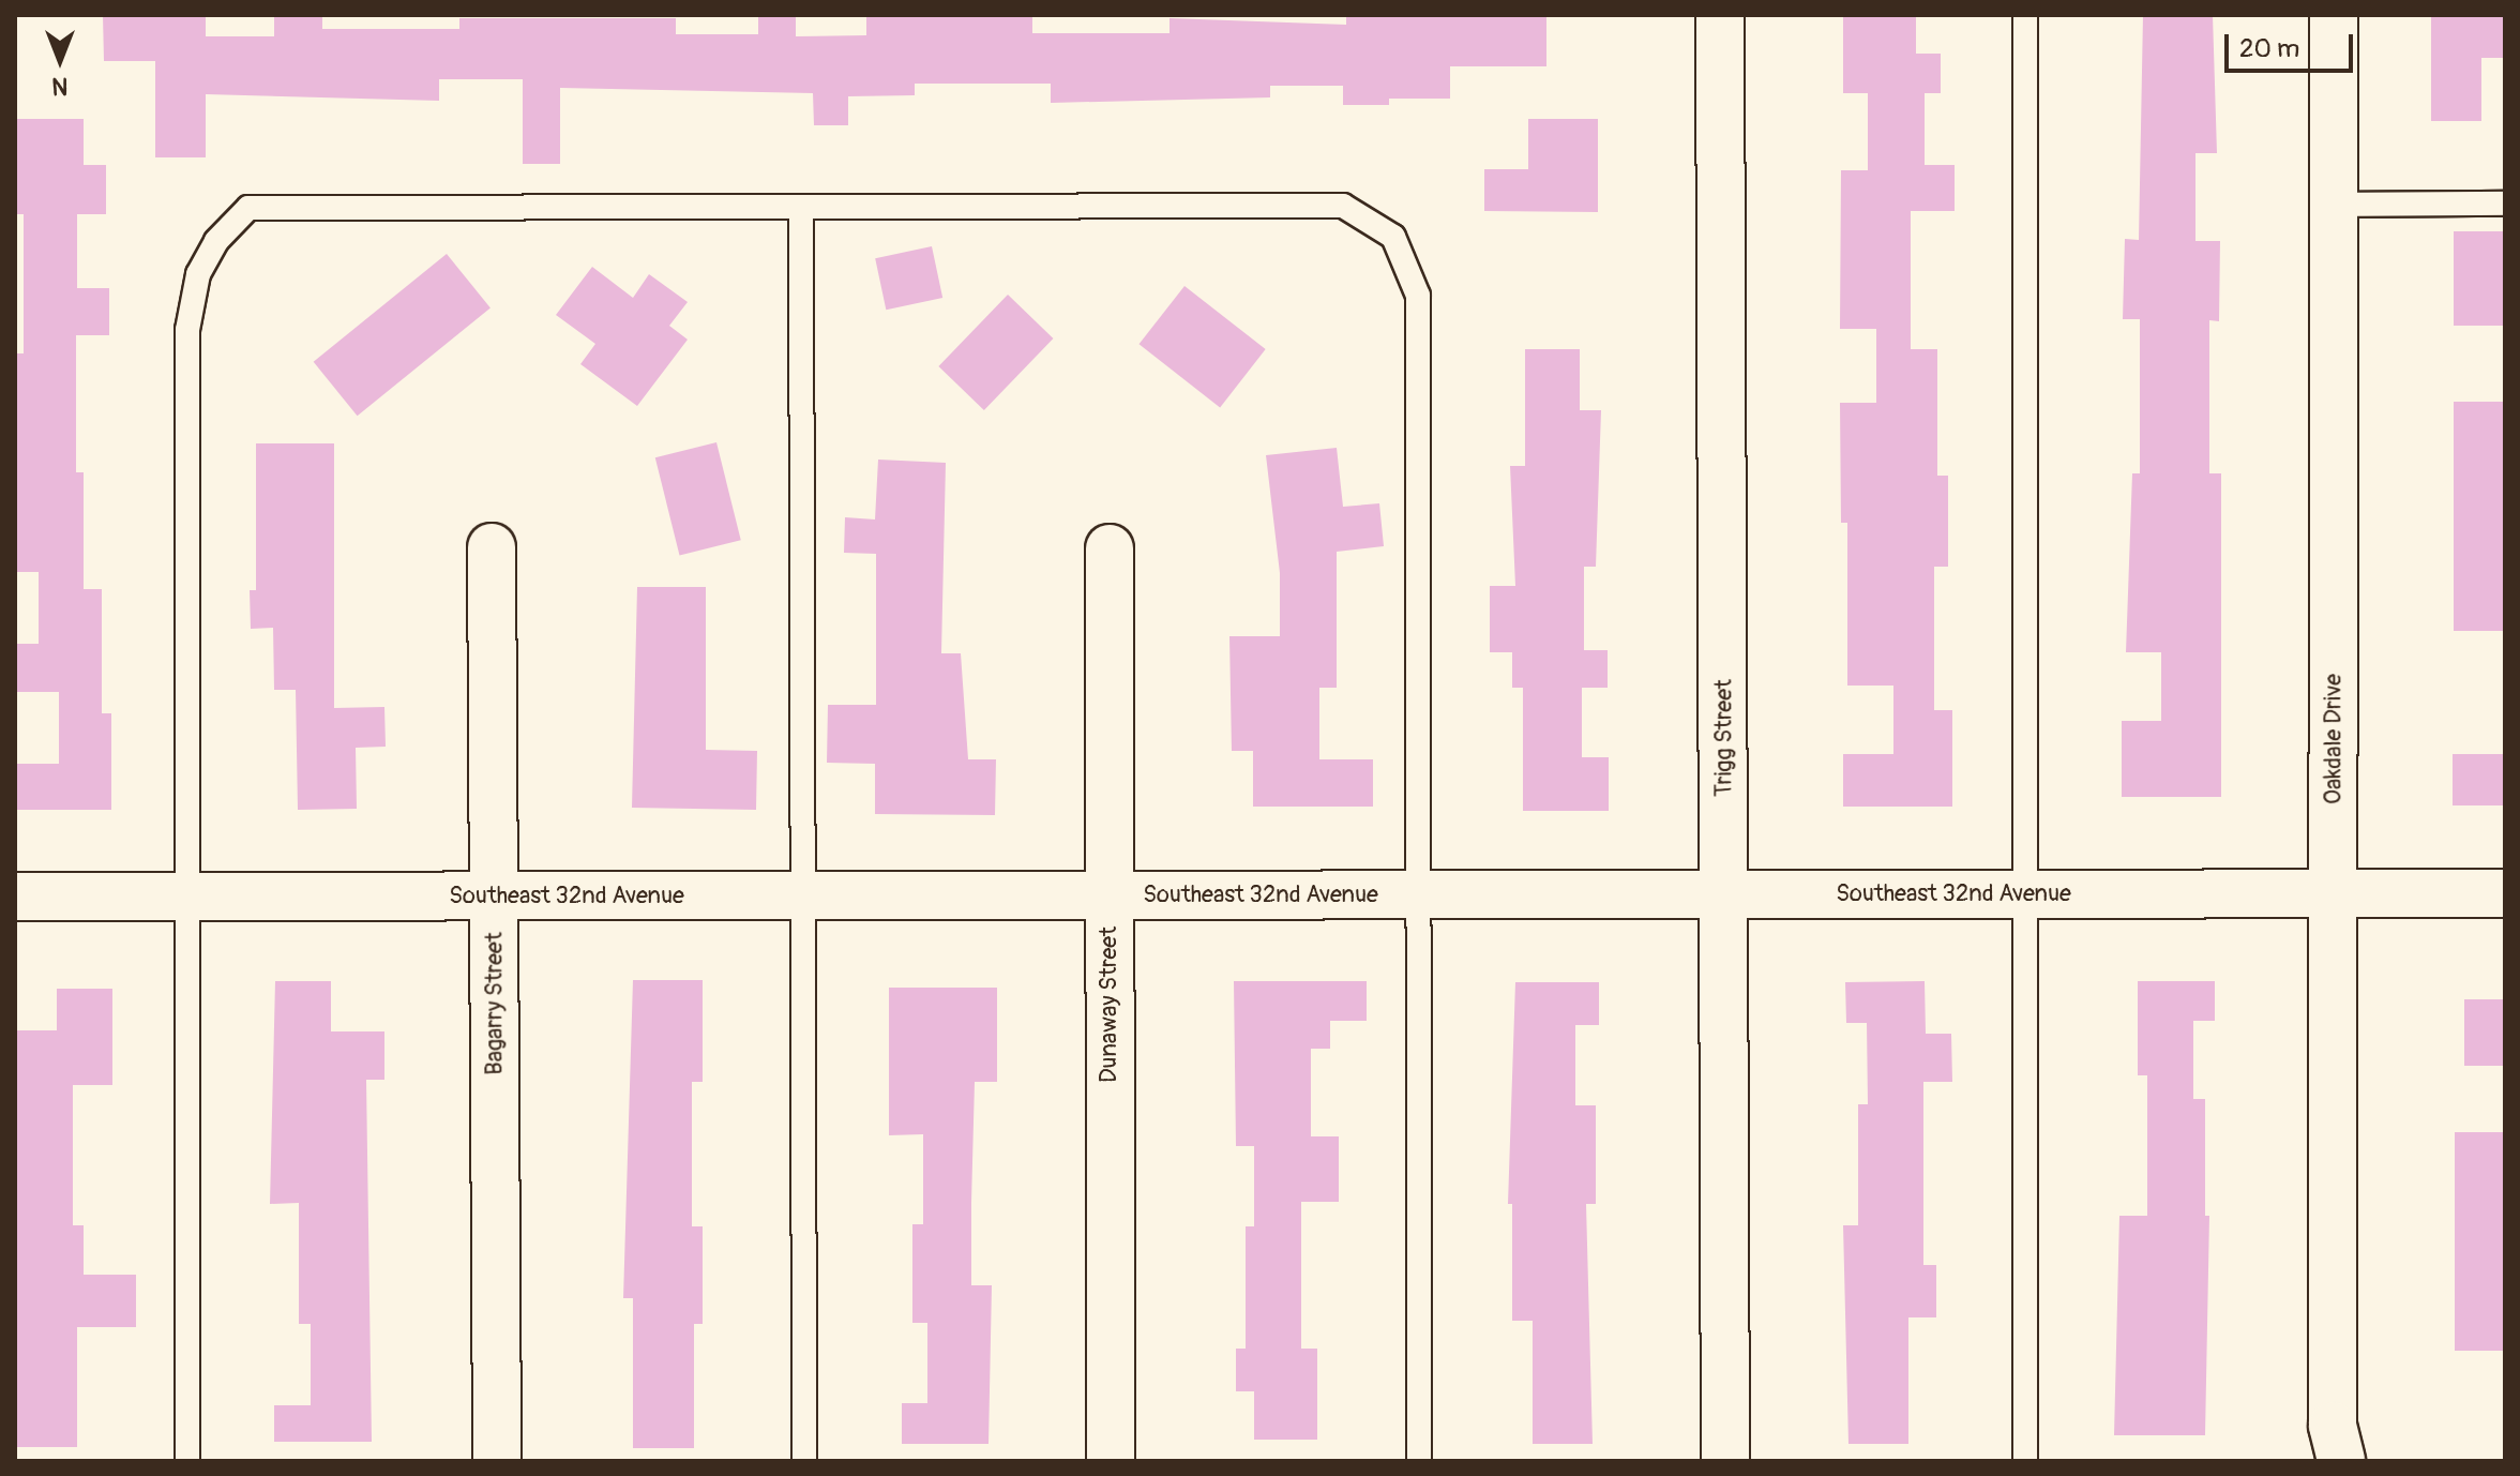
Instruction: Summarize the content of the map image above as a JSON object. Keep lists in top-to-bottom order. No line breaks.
{"streets":{"street":["Trigg Street","Oakdale Drive","Southeast 32nd Avenue","Bagarry Street","Dunaway Street"]},"crossings":[["Trigg Street","Southeast 32nd Avenue"],["Oakdale Drive","Southeast 32nd Avenue"],["Southeast 32nd Avenue","Bagarry Street"],["Southeast 32nd Avenue","Dunaway Street"]],"scale_bar":"20 m","north":"bottom"}
